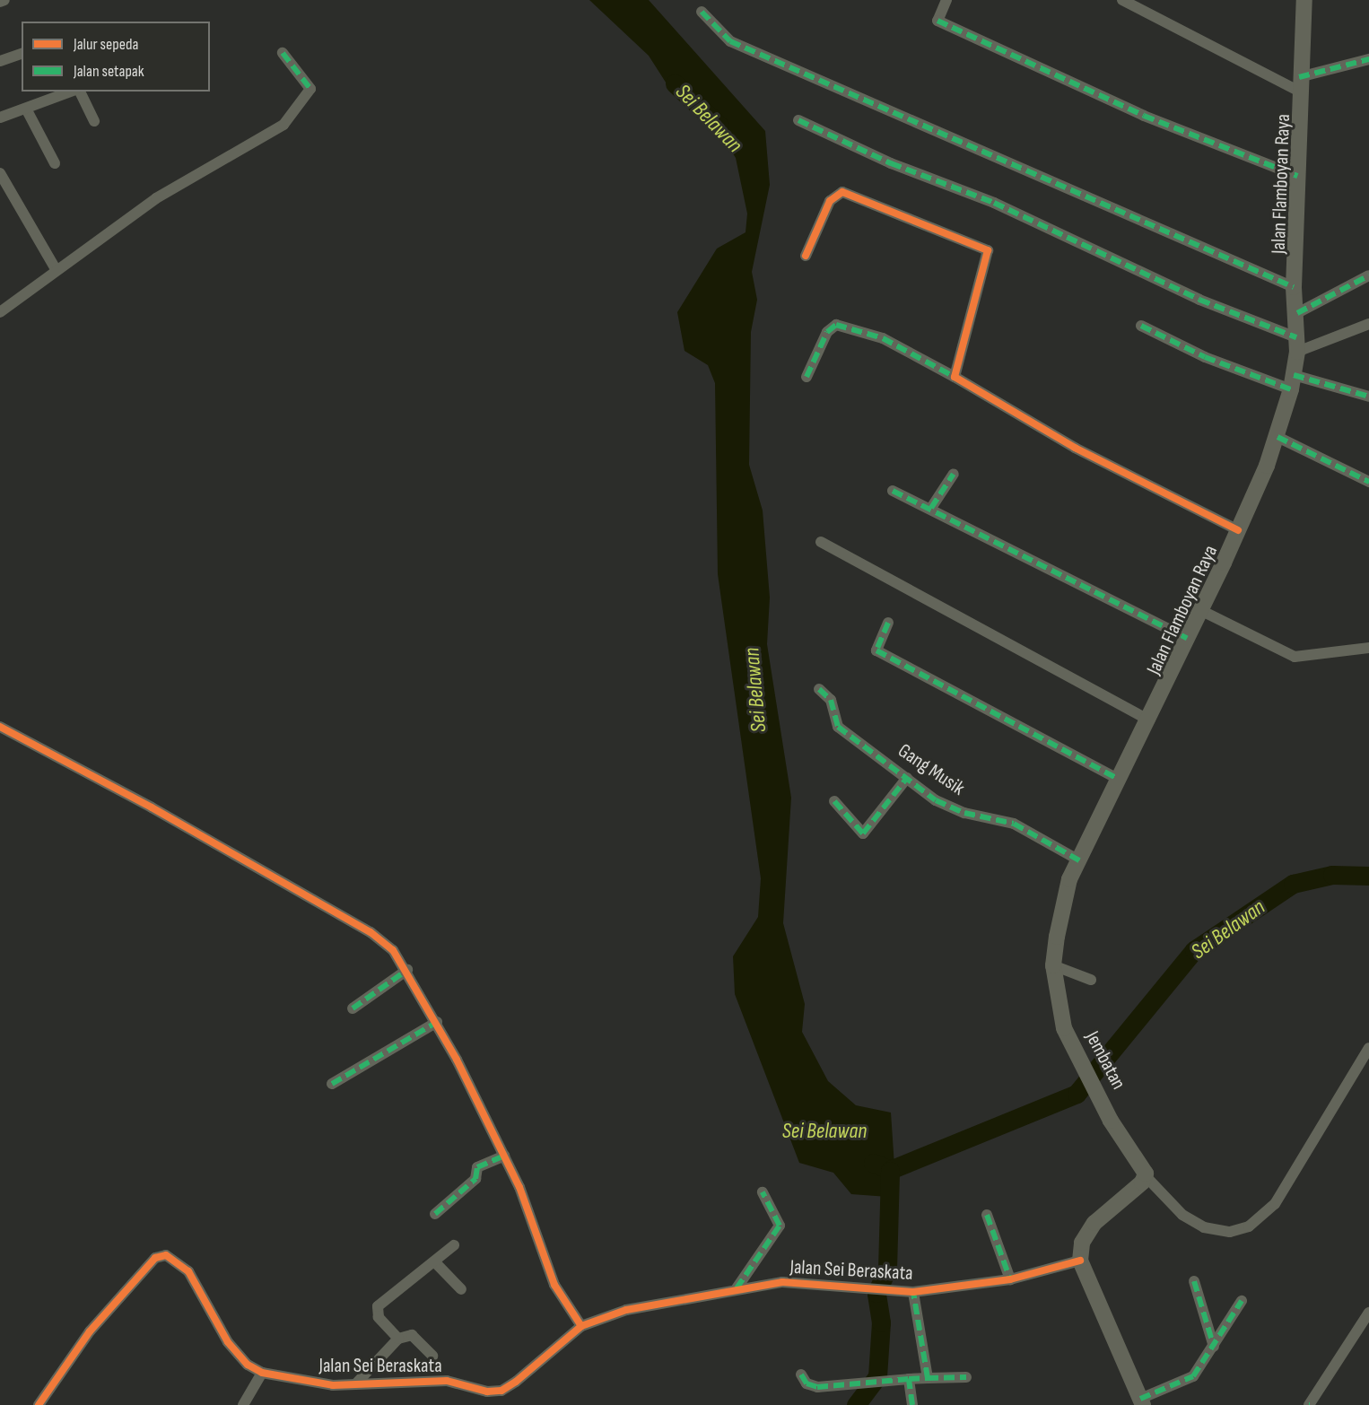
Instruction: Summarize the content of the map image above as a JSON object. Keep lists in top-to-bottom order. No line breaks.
{"streets":{"main road":["Jalan Flamboyan Raya","Jembatan"],"street":["Gang Musik","Jalan Sei Beraskata"]},"crossings":[["Jalan Flamboyan Raya","Gang Musik"],["Jalan Flamboyan Raya","Jembatan"]],"water":["Sei Belawan"],"legend":["Jalur sepeda","Jalan setapak"]}
